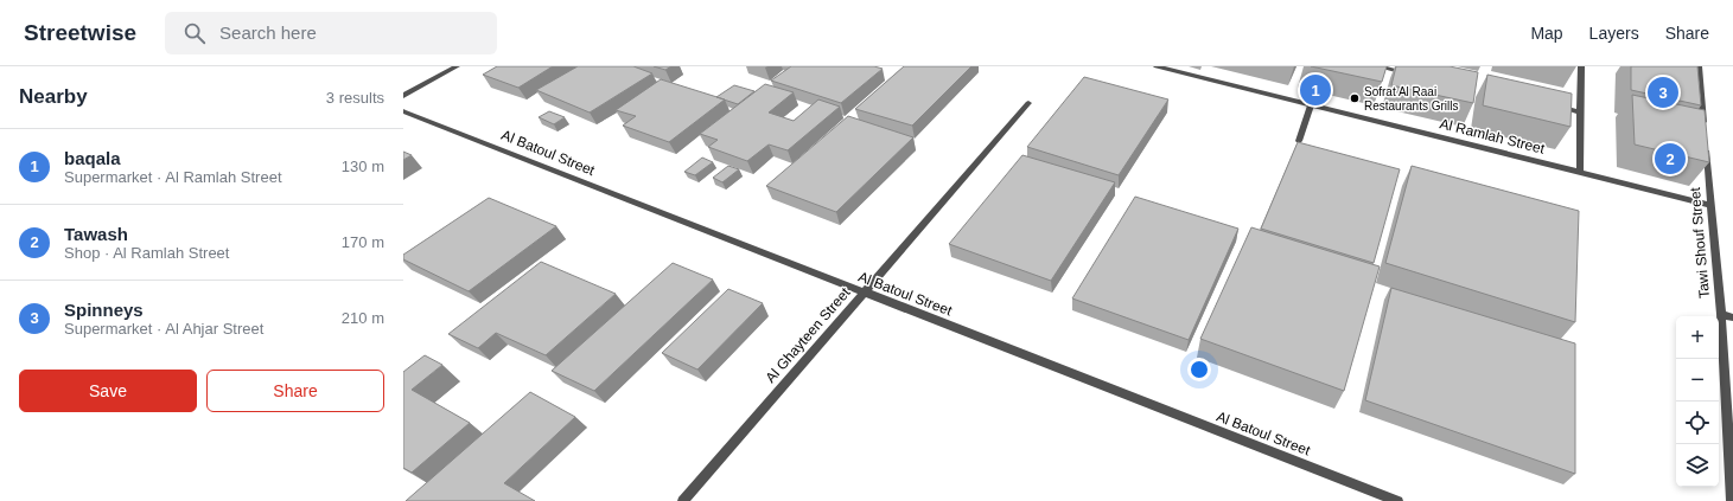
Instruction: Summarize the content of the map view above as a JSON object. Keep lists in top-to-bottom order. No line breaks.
{"streets":{"street":["Al Ramlah Street","Al Batoul Street","Tawi Shouf Street","Al Ghayteen Street"]},"crossings":[["Al Ramlah Street","Tawi Shouf Street"],["Al Batoul Street","Al Ghayteen Street"]],"places":["Sofrat Al Raai Restaurants Grills"],"page":{"header":"Streetwise","search":"Search here","nav":["Map","Layers","Share"],"heading":["Nearby","3 results"],"pins":["1","3","2"],"list":[{"mark":"1","name":"baqala","note":"Supermarket · Al Ramlah Street","value":"130 m"},{"mark":"2","name":"Tawash","note":"Shop · Al Ramlah Street","value":"170 m"},{"mark":"3","name":"Spinneys","note":"Supermarket · Al Ahjar Street","value":"210 m"}],"map_buttons":["+","−"],"buttons":["Save","Share"]}}
